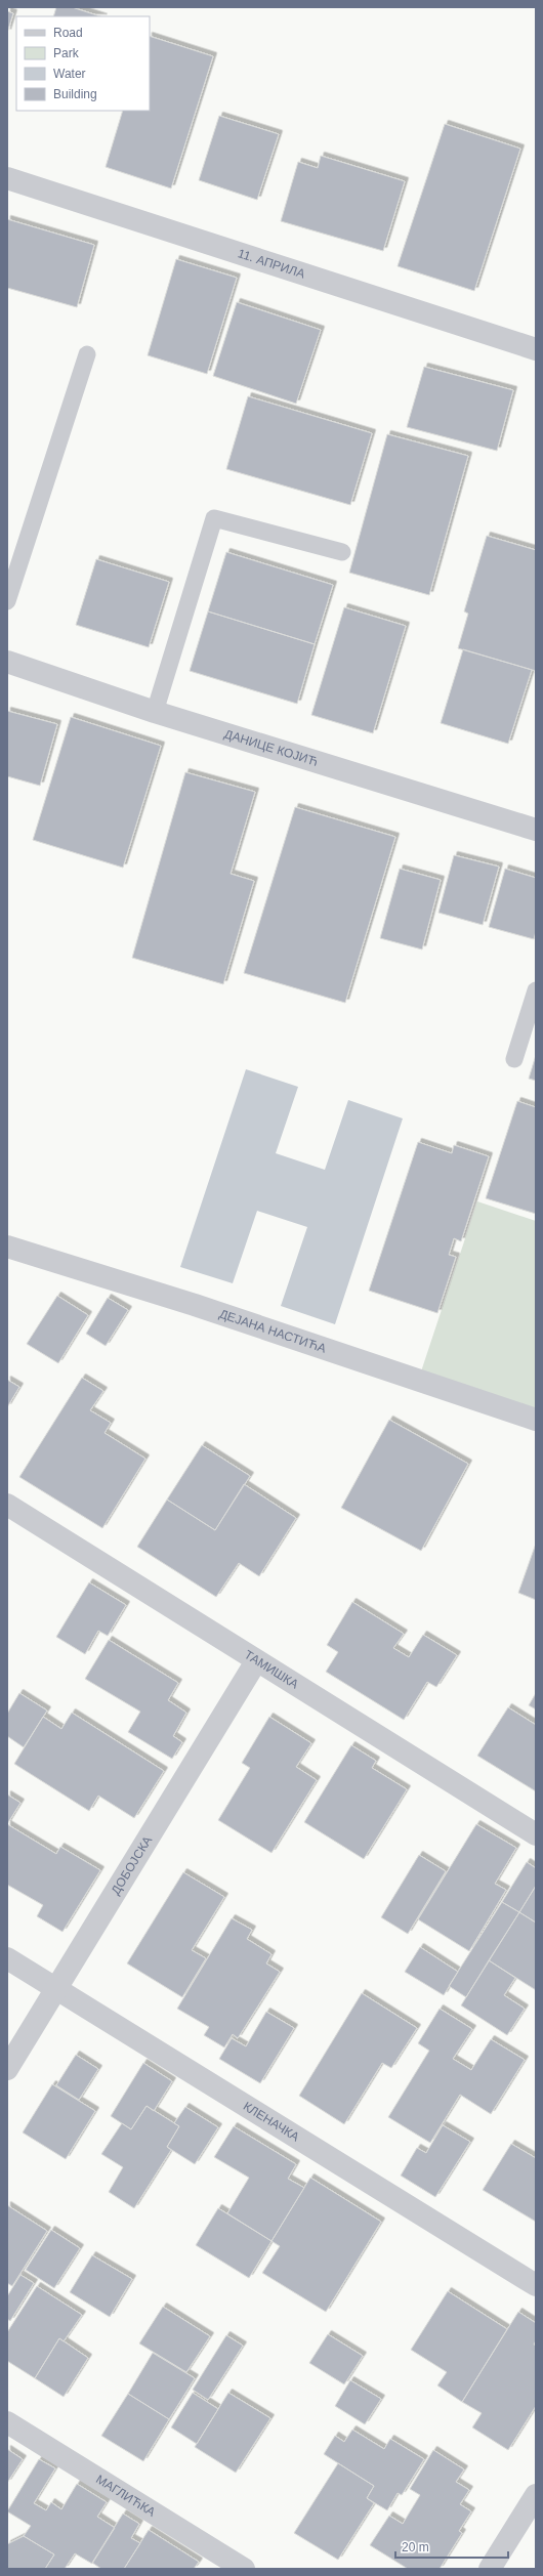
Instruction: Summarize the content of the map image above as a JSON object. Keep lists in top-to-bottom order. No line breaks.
{"streets":{"street":["11. АПРИЛА","ДАНИЦЕ КОЈИЋ","ДЕЈАНА НАСТИЋА","ТАМИШКА","ДОБОЈСКА","КЛЕНАЧКА","МАГЛИЋКА"]},"crossings":[["ТАМИШКА","ДОБОЈСКА"],["ДОБОЈСКА","КЛЕНАЧКА"]],"legend":["Road","Park","Water","Building"],"scale_bar":"20 m"}
